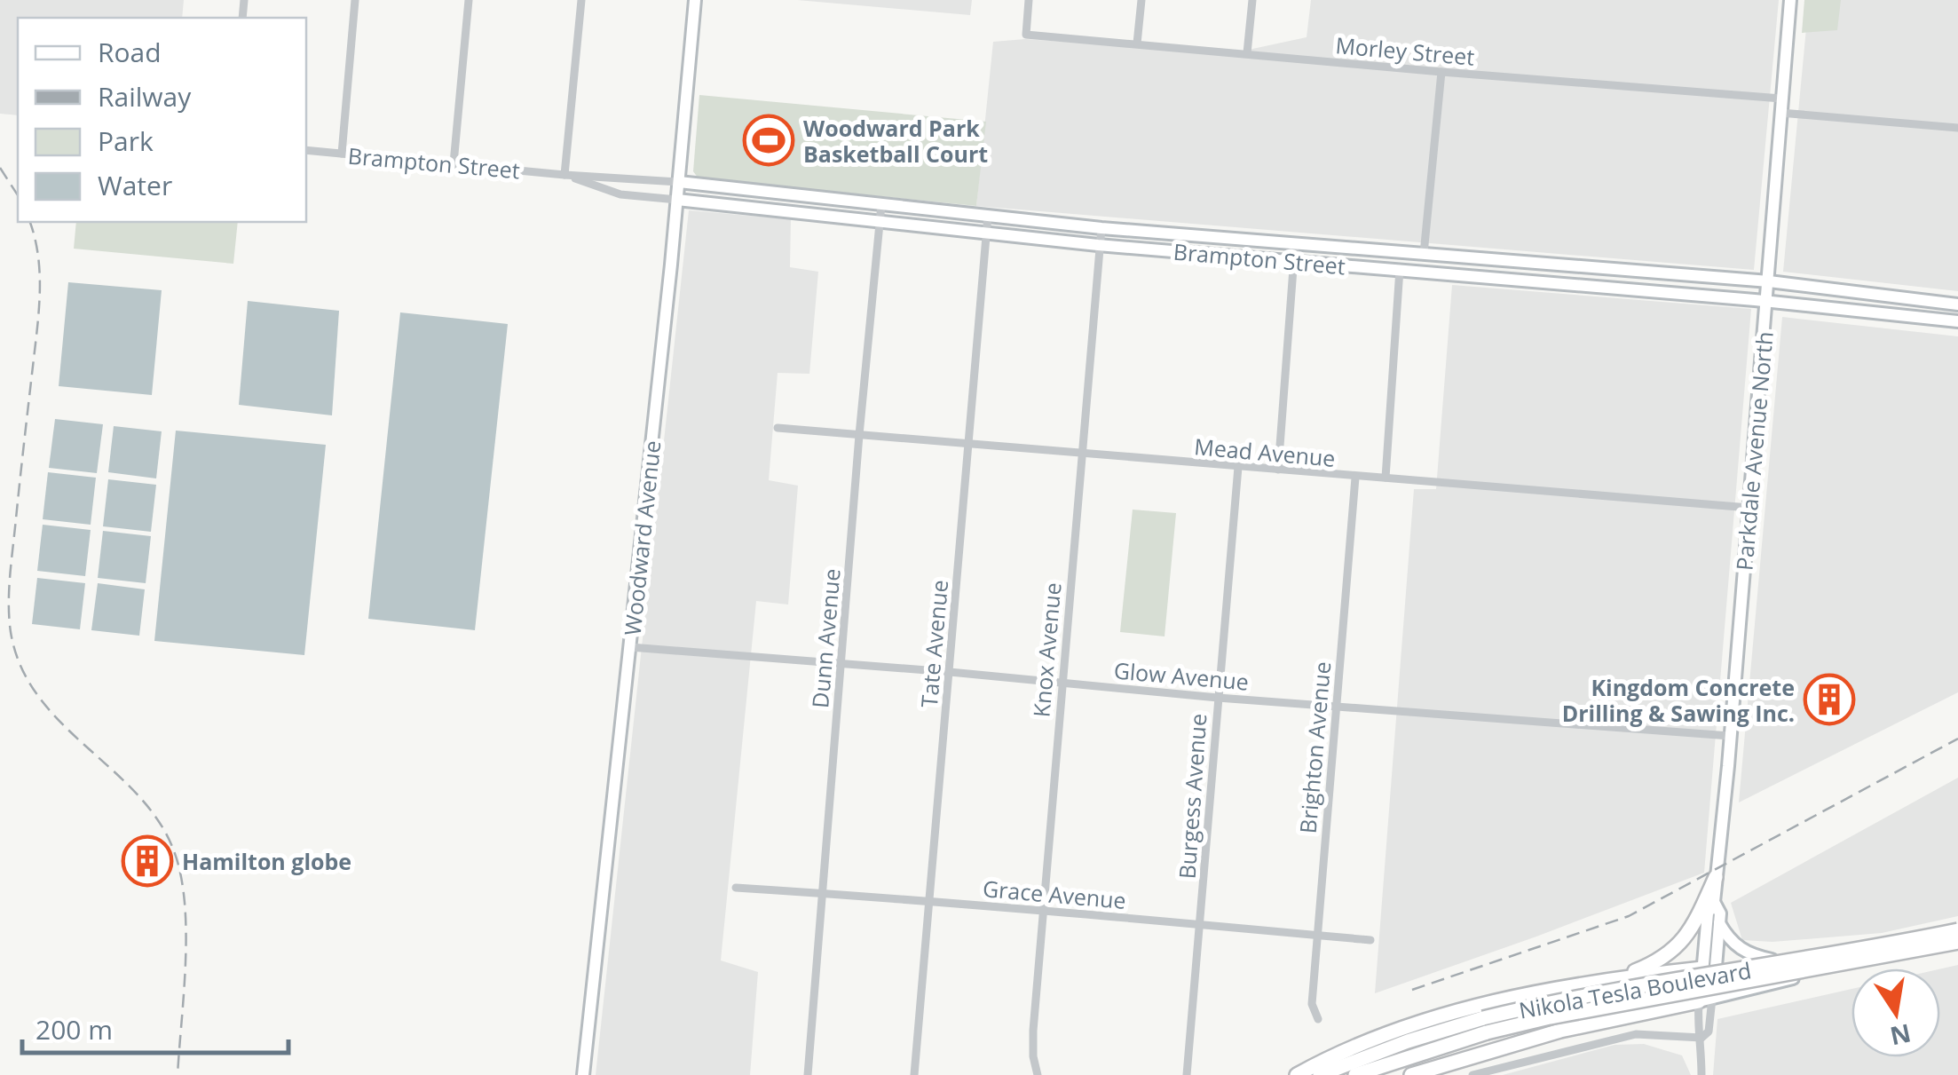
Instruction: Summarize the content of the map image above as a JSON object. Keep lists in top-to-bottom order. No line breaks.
{"streets":{"highway":["Nikola Tesla Boulevard"],"main road":["Brampton Street","Parkdale Avenue North","Woodward Avenue"],"street":["Morley Street","Mead Avenue","Dunn Avenue","Tate Avenue","Knox Avenue","Glow Avenue","Brighton Avenue","Burgess Avenue","Grace Avenue"]},"crossings":[["Morley Street","Parkdale Avenue North"],["Brampton Street","Parkdale Avenue North"],["Brampton Street","Woodward Avenue"],["Brampton Street","Dunn Avenue"],["Brampton Street","Tate Avenue"],["Brampton Street","Knox Avenue"],["Parkdale Avenue North","Mead Avenue"],["Parkdale Avenue North","Glow Avenue"],["Mead Avenue","Dunn Avenue"],["Mead Avenue","Tate Avenue"],["Mead Avenue","Knox Avenue"],["Mead Avenue","Brighton Avenue"],["Mead Avenue","Burgess Avenue"],["Woodward Avenue","Glow Avenue"],["Dunn Avenue","Glow Avenue"],["Dunn Avenue","Grace Avenue"],["Tate Avenue","Glow Avenue"],["Tate Avenue","Grace Avenue"],["Knox Avenue","Glow Avenue"],["Knox Avenue","Grace Avenue"],["Glow Avenue","Brighton Avenue"],["Glow Avenue","Burgess Avenue"],["Brighton Avenue","Grace Avenue"],["Burgess Avenue","Grace Avenue"]],"places":{"sports":["Woodward Park Basketball Court"],"building":["Kingdom Concrete Drilling & Sawing Inc.","Hamilton globe"]},"legend":["Road","Railway","Park","Water"],"scale_bar":"200 m","north":"bottom"}
